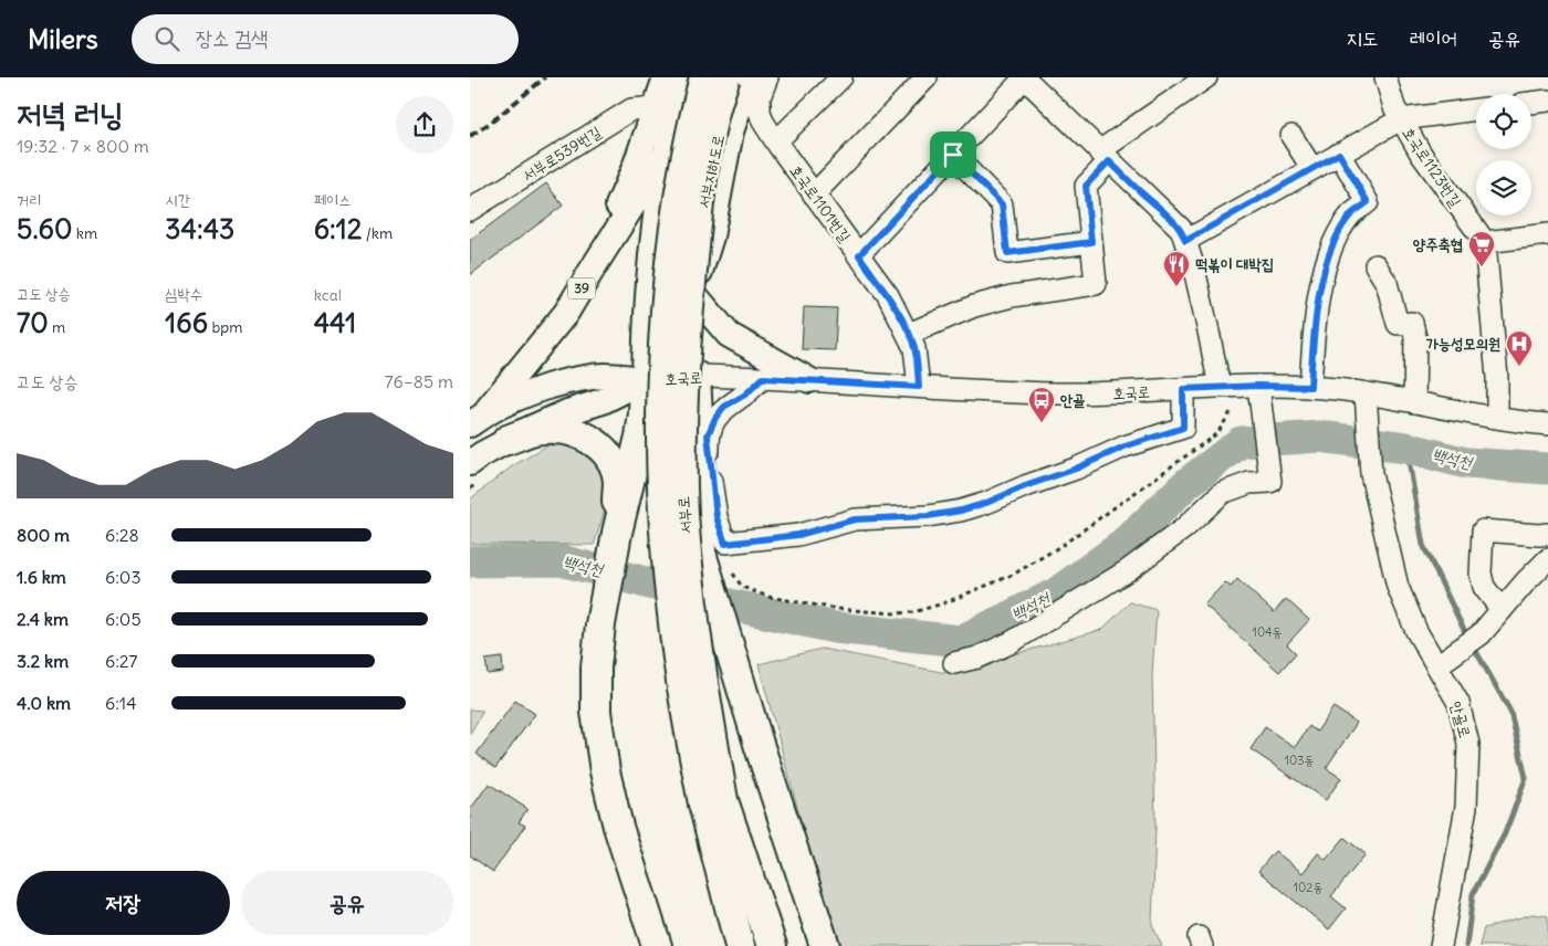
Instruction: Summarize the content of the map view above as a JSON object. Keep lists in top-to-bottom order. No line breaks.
{"streets":{"highway":["서부로"],"main road":["서부지하도로","39","호국로"],"street":["서부로539번길","호국로1123번길","호국로1101번길","안골로"]},"crossings":[["호국로1101번길","호국로"],["39","호국로"],["호국로","안골로"]],"water":["백석천"],"places":{"supermarket":["양주축협"],"restaurant":["떡볶이 대박집"],"hospital":["가능성모의원"],"bus stop":["안골"]},"house_numbers":["104동","103동","102동"],"page":{"header":"Milers","search":"장소 검색","nav":["지도","레이어","공유"],"heading":["저녁 러닝","19:32 · 7 × 800 m"],"stats":[["거리","5.60 km"],["시간","34:43"],["페이스","6:12 /km"],["고도 상승","70 m"],["심박수","166 bpm"],["kcal","441"]],"chart":["고도 상승","76–85 m"],"list":[{"name":"800 m","note":"6:28"},{"name":"1.6 km","note":"6:03"},{"name":"2.4 km","note":"6:05"},{"name":"3.2 km","note":"6:27"},{"name":"4.0 km","note":"6:14"}],"buttons":["저장","공유"]}}
